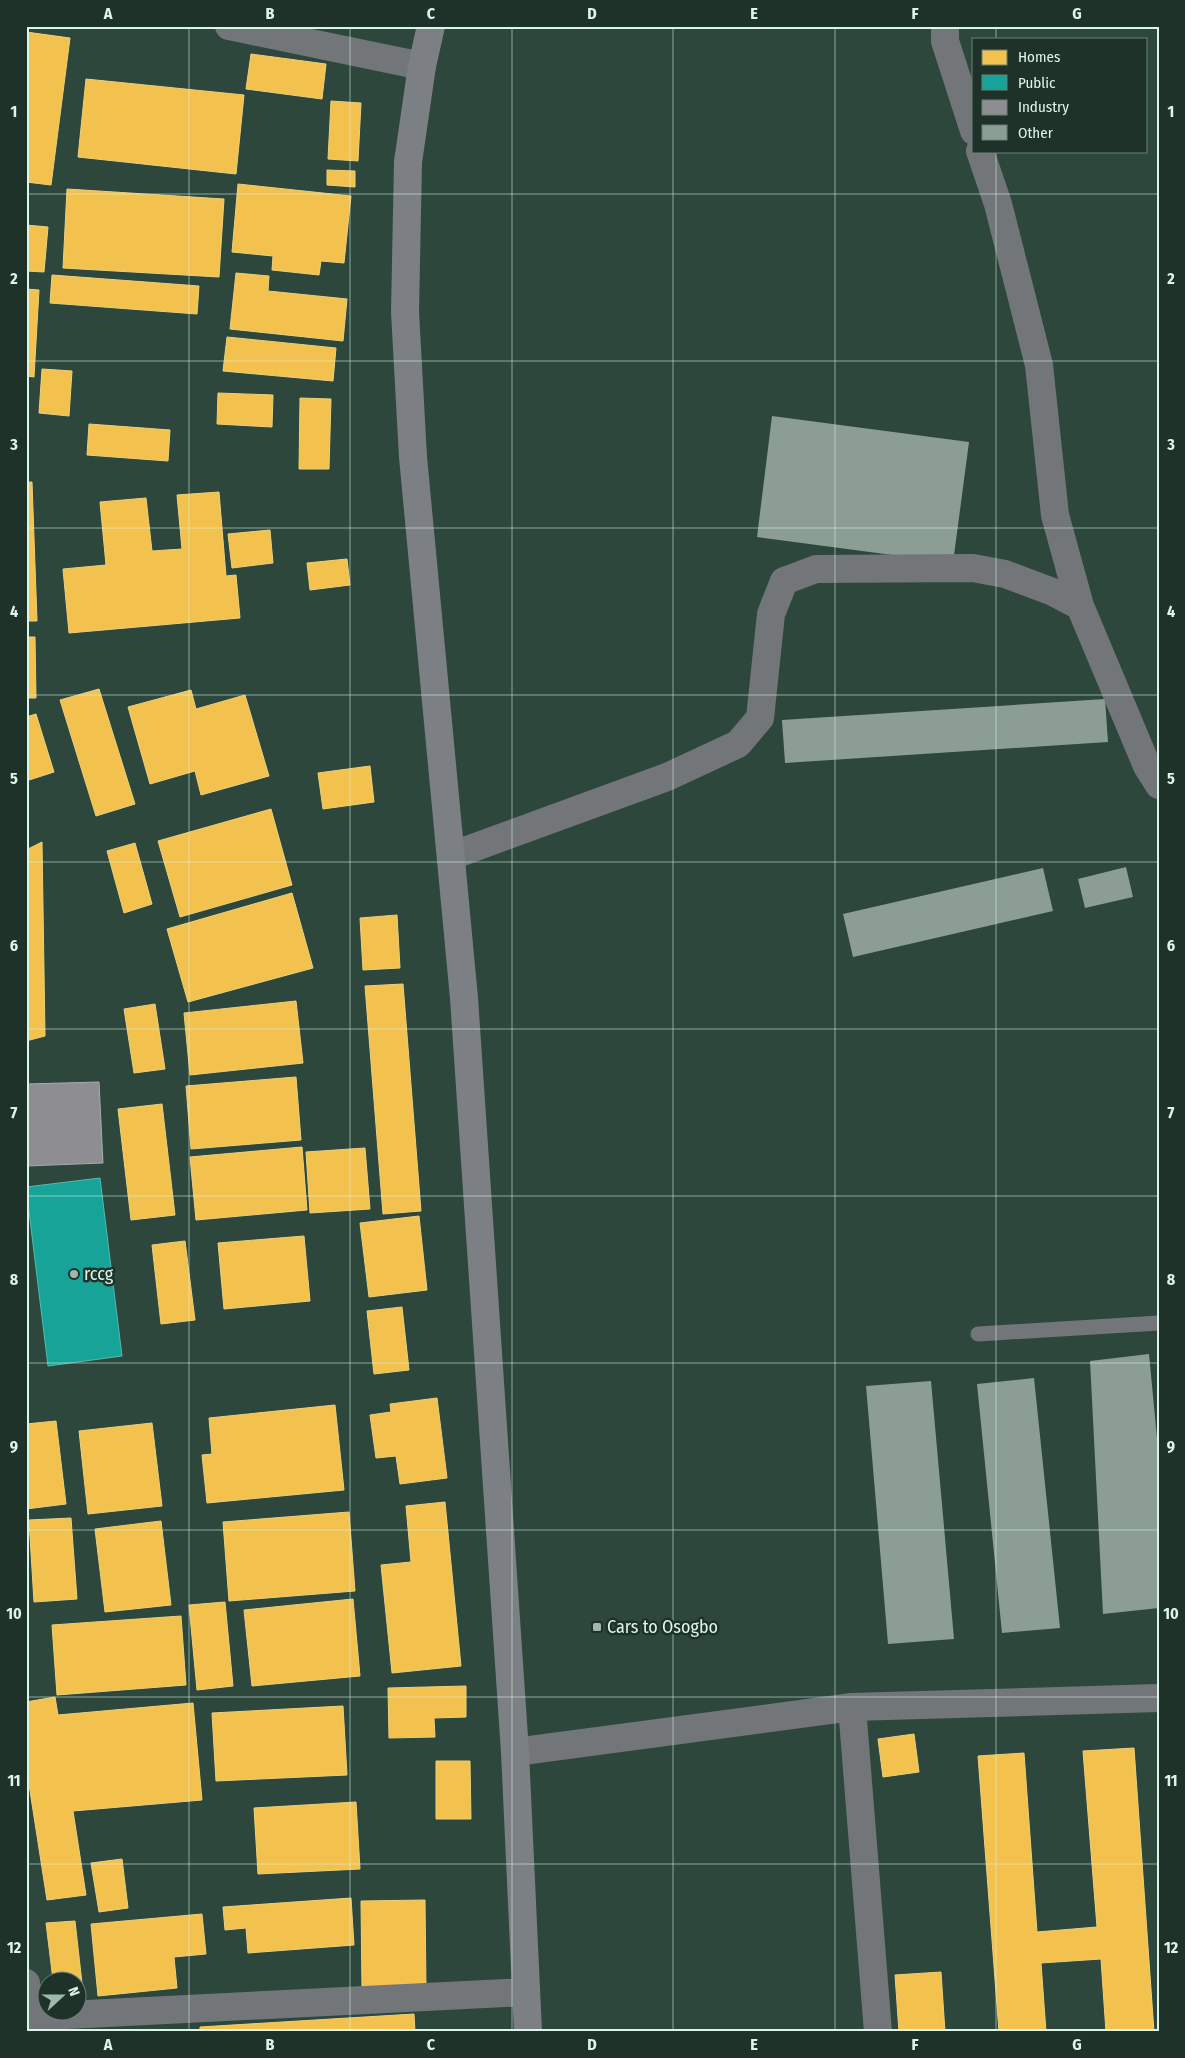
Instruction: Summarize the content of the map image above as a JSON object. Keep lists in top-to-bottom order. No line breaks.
{"places":{"other":["rccg"],"transit":["Cars to Osogbo"]},"legend":["Homes","Public","Industry","Other"],"north":"right","grid":{"columns":["A","B","C","D","E","F","G"],"rows":["1","2","3","4","5","6","7","8","9","10","11","12"]}}
